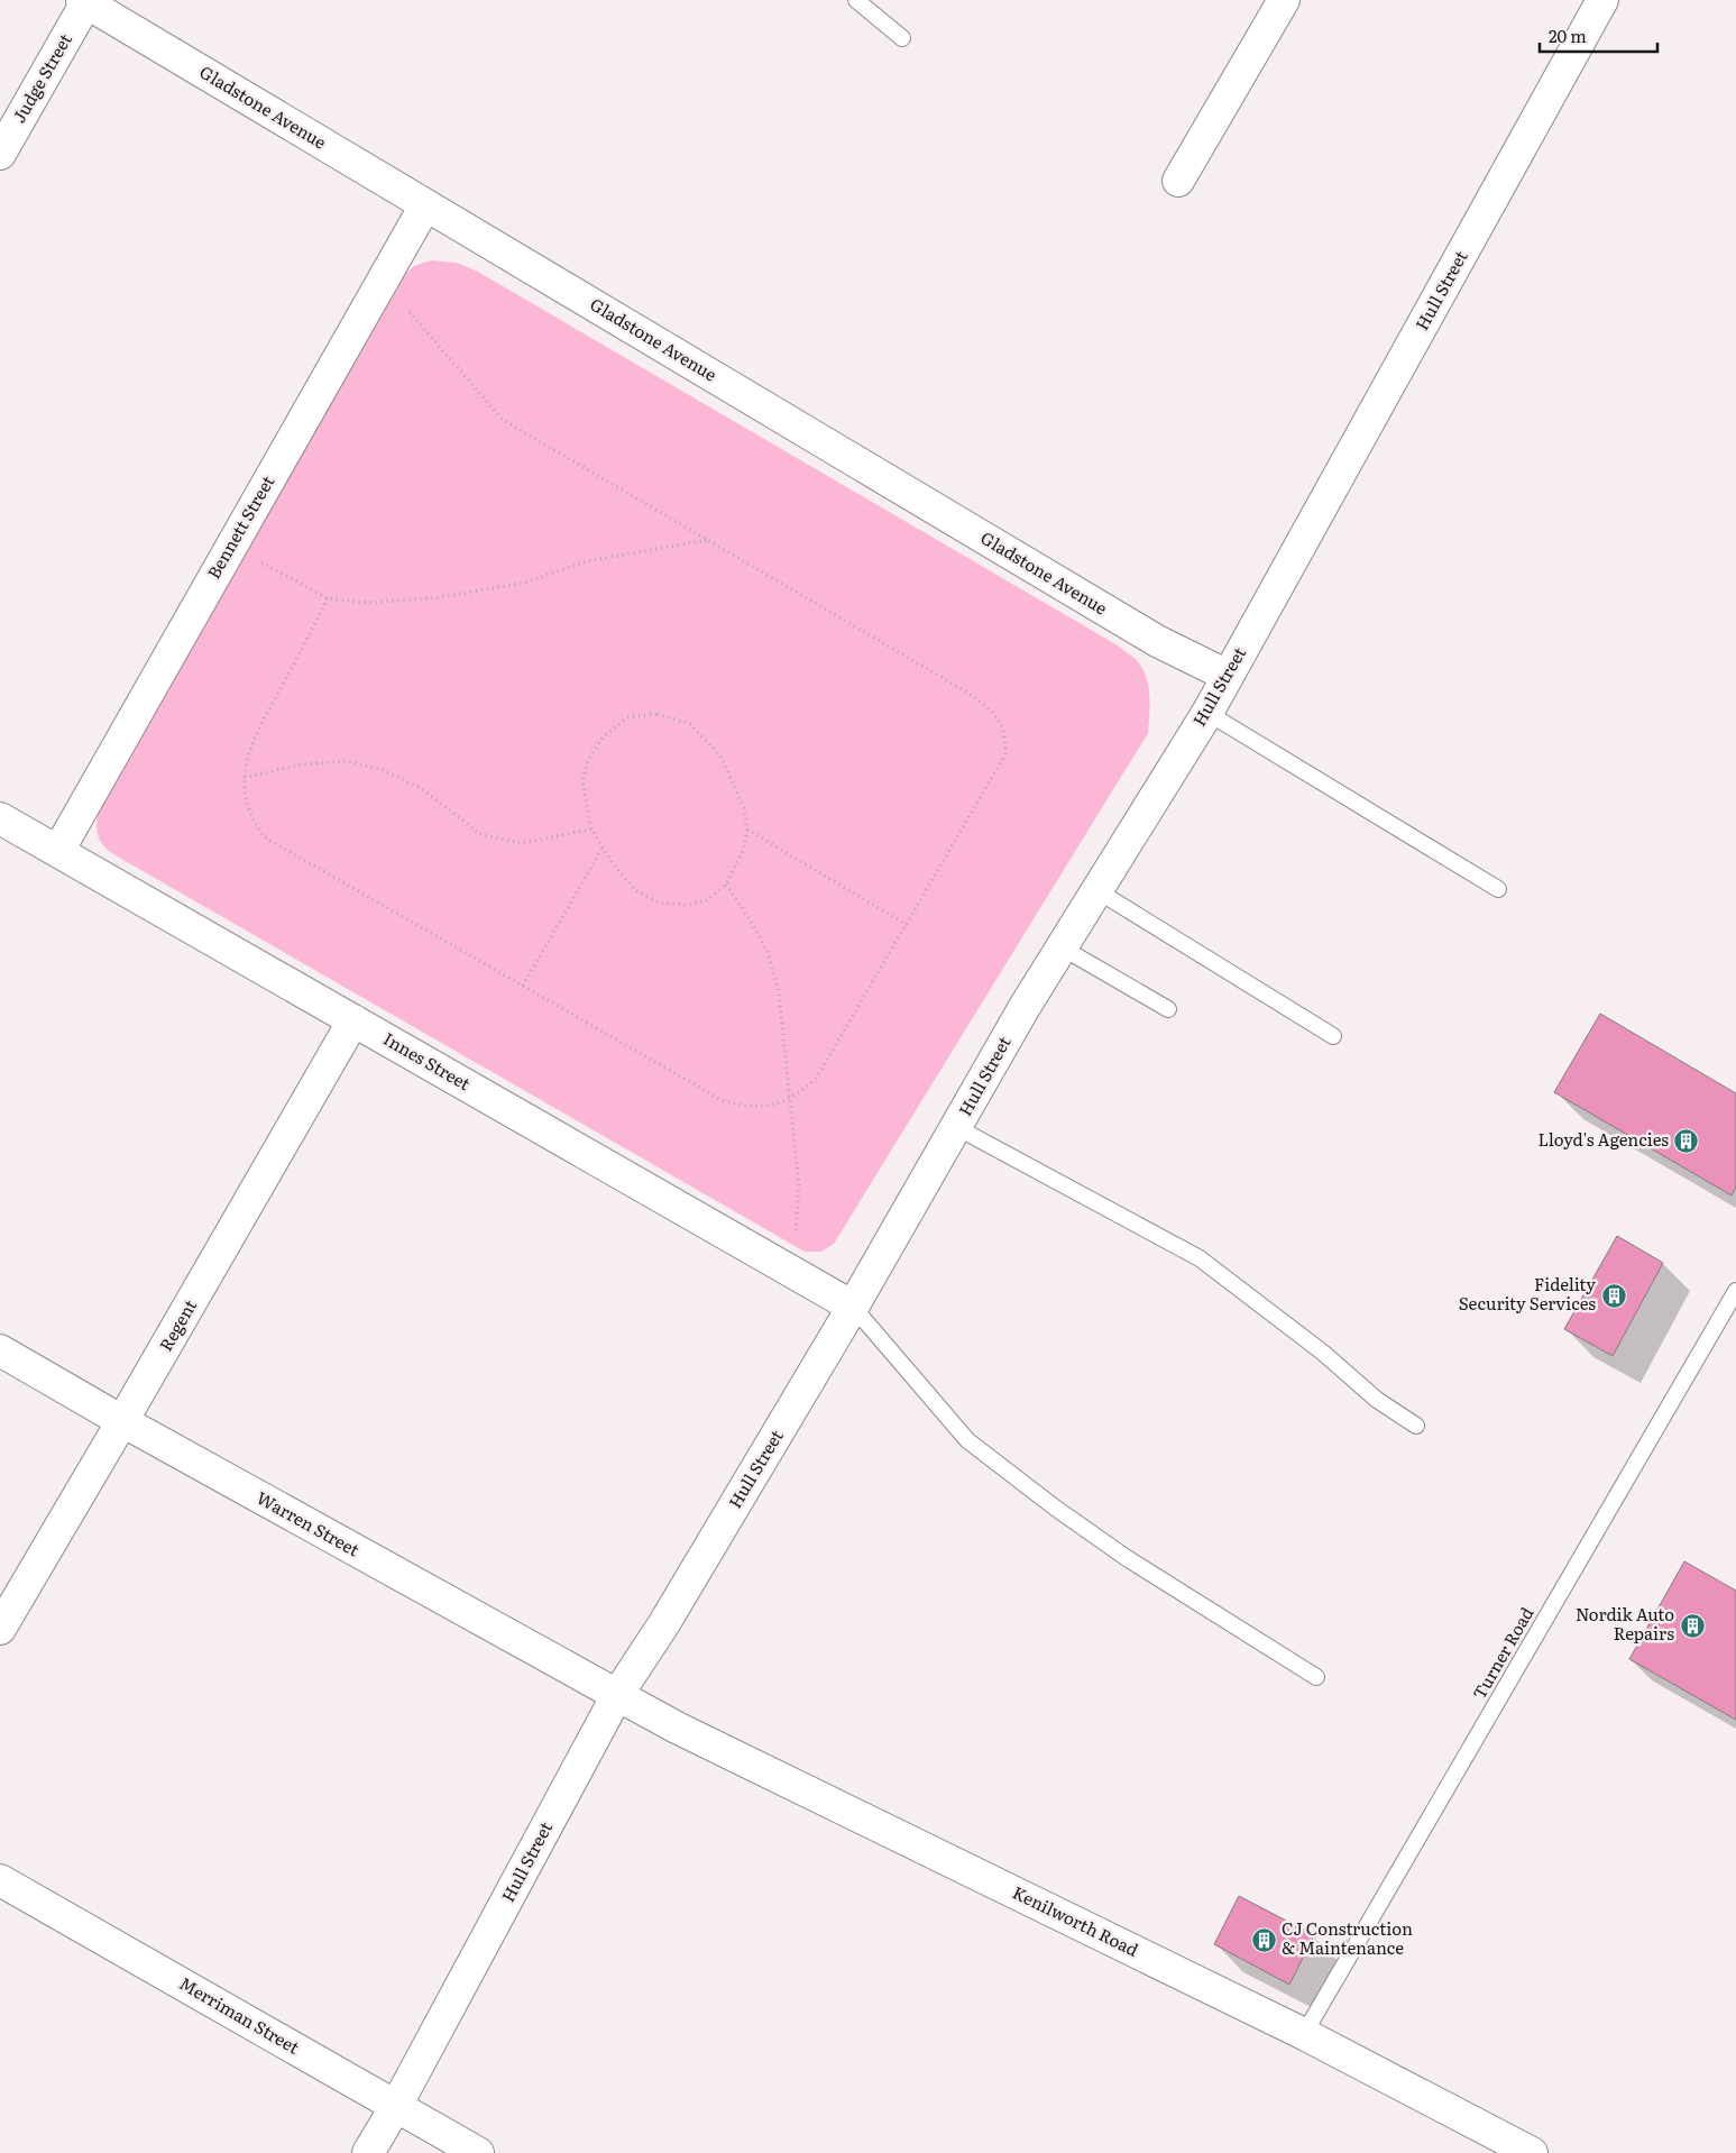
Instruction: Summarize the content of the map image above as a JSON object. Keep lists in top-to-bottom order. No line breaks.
{"streets":{"street":["Judge Street","Gladstone Avenue","Hull Street","Bennett Street","Innes Street","Regent","Warren Street","Kenilworth Road","Merriman Street"],"lane":["Turner Road"]},"crossings":[["Judge Street","Gladstone Avenue"],["Gladstone Avenue","Hull Street"],["Gladstone Avenue","Bennett Street"],["Hull Street","Innes Street"],["Hull Street","Warren Street"],["Hull Street","Kenilworth Road"],["Hull Street","Merriman Street"],["Bennett Street","Innes Street"],["Innes Street","Regent"],["Regent","Warren Street"],["Warren Street","Kenilworth Road"],["Turner Road","Kenilworth Road"]],"places":{"building":["Lloyd's Agencies","Fidelity Security Services","Nordik Auto Repairs","CJ Construction & Maintenance"]},"scale_bar":"20 m"}
